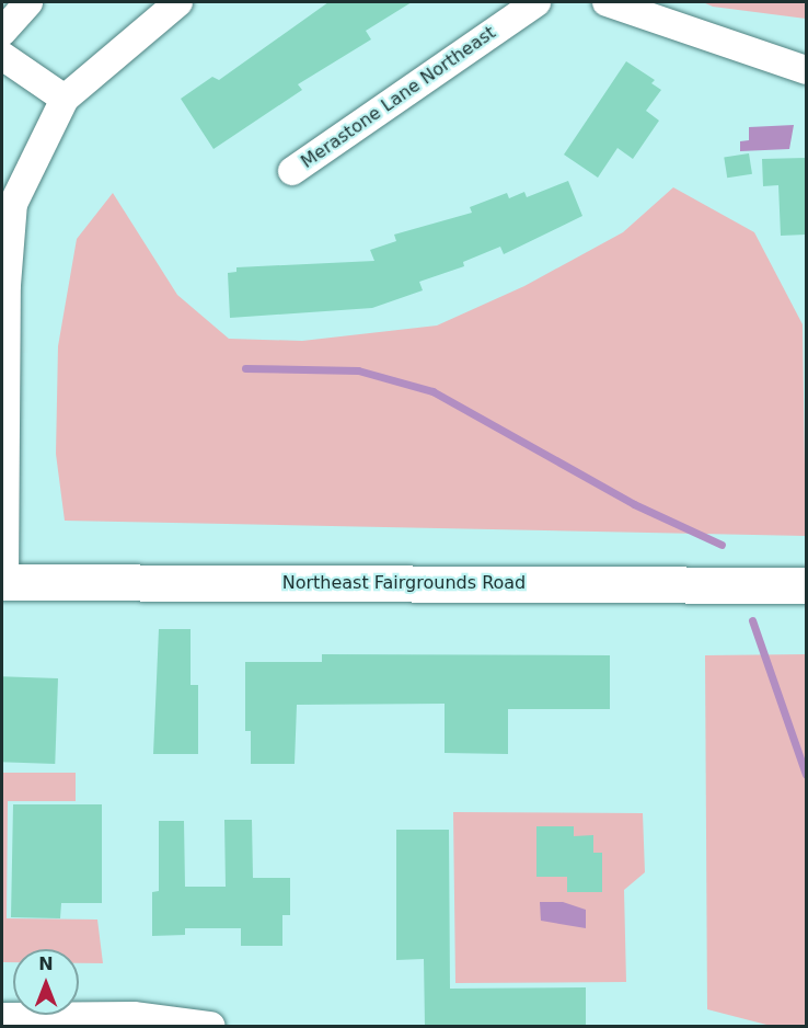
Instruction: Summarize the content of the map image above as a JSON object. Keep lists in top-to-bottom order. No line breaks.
{"streets":{"main road":["Northeast Fairgrounds Road"],"street":["Merastone Lane Northeast"]},"north":"top"}
